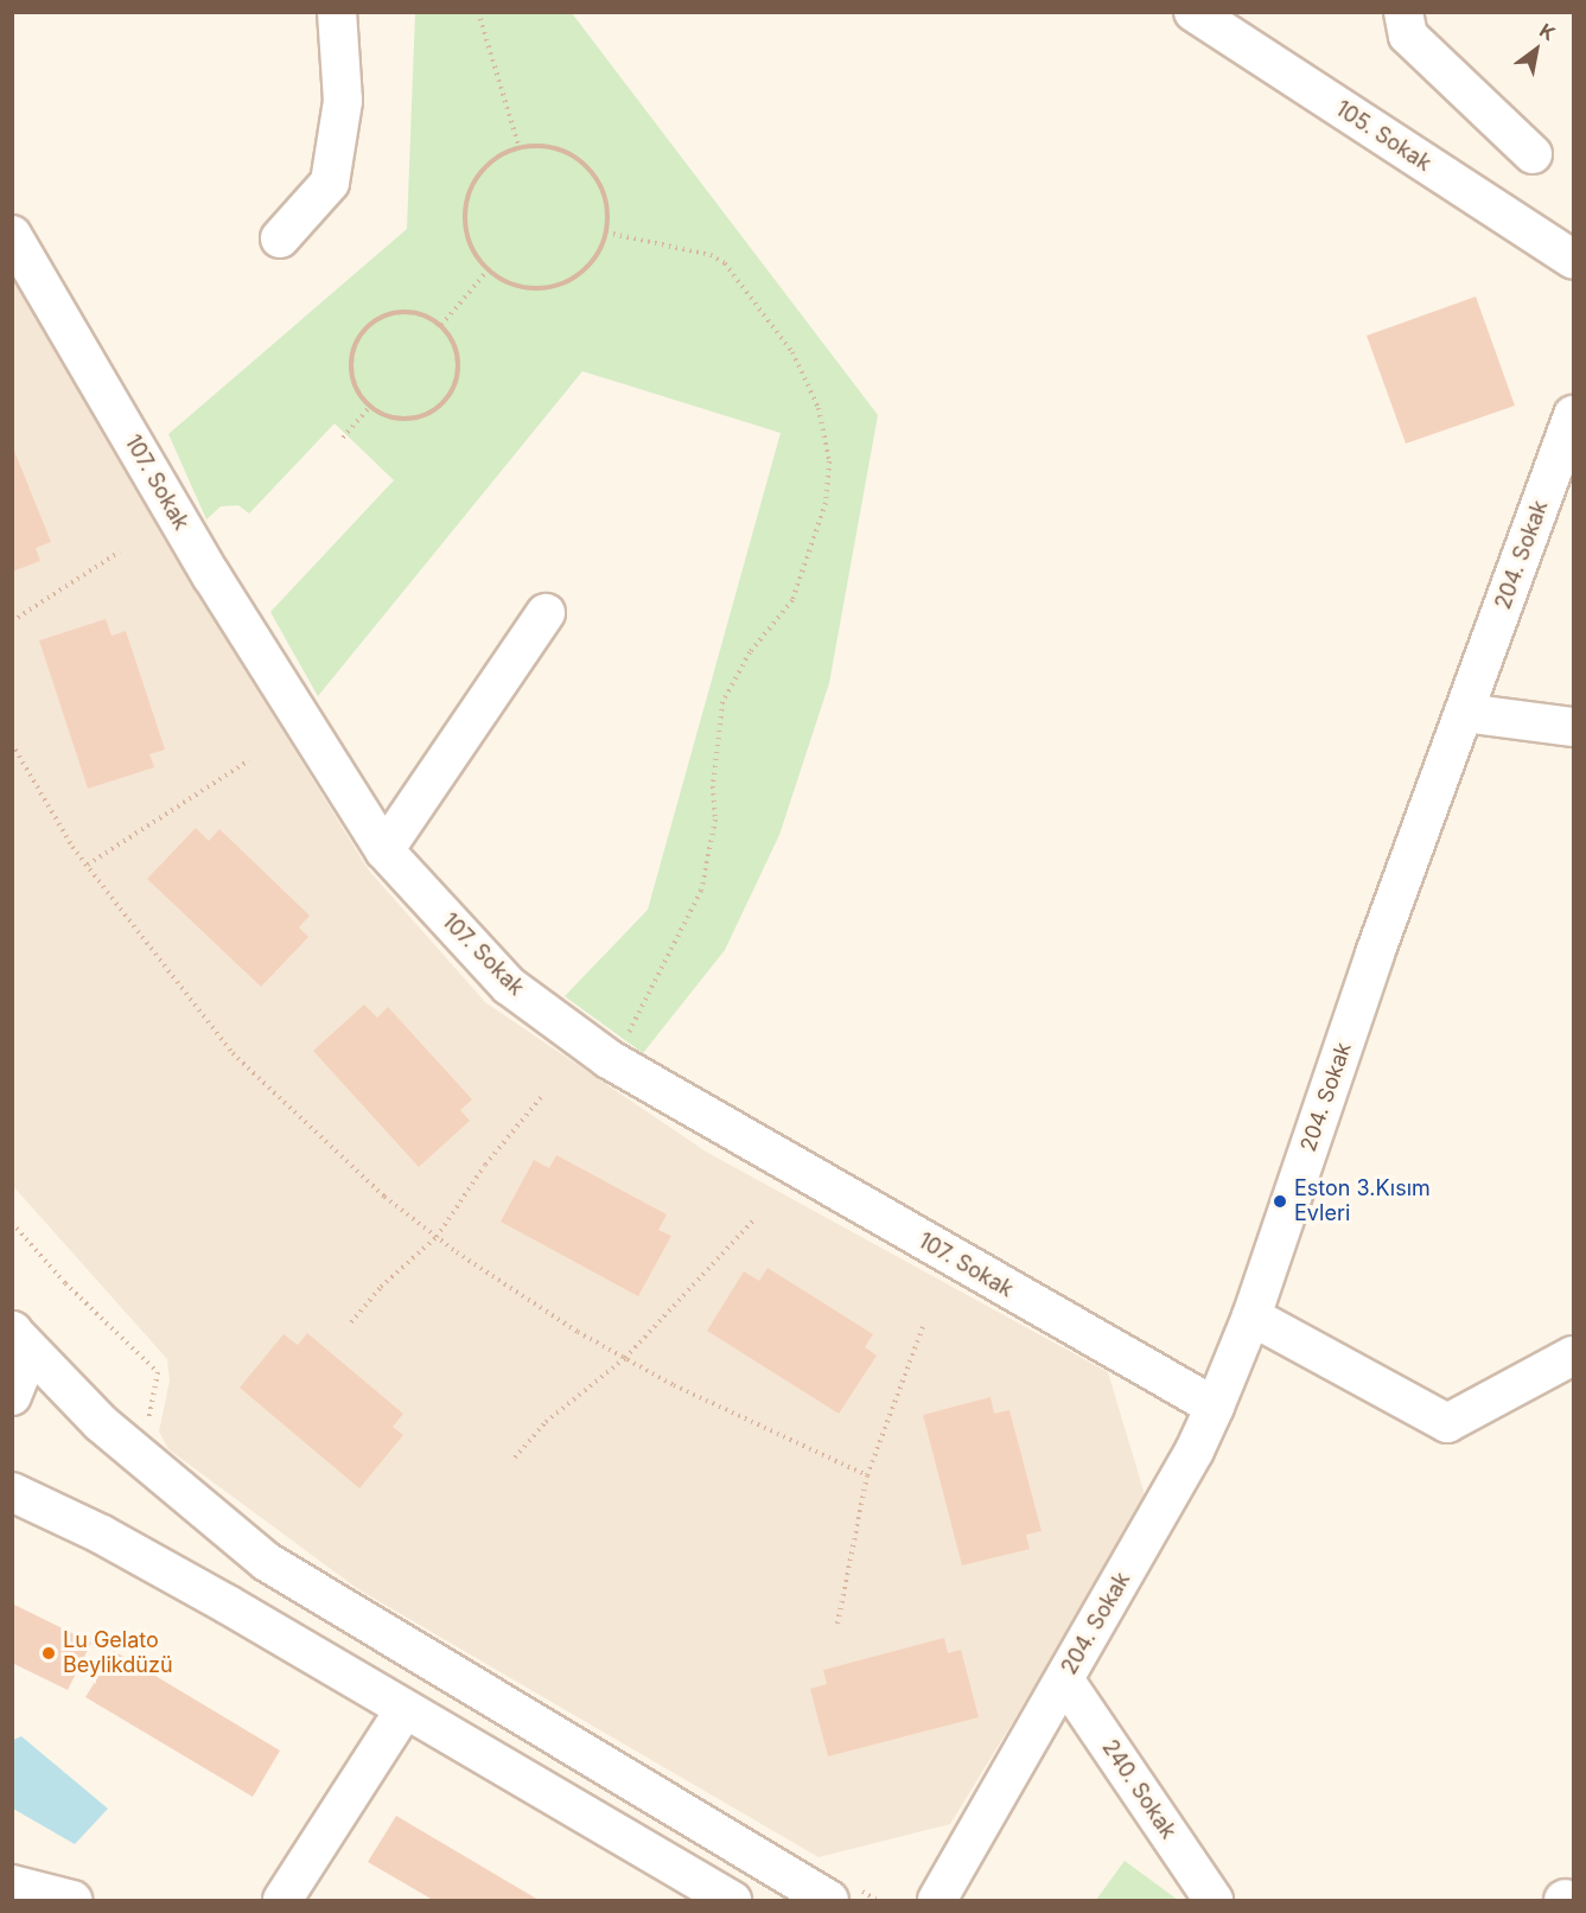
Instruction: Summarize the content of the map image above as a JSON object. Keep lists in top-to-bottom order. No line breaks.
{"streets":{"street":["105. Sokak","107. Sokak","204. Sokak","240. Sokak"]},"crossings":[["107. Sokak","204. Sokak"],["204. Sokak","240. Sokak"]],"places":["Eston 3.Kısım Evleri","Lu Gelato Beylikdüzü"],"north":"top right"}
